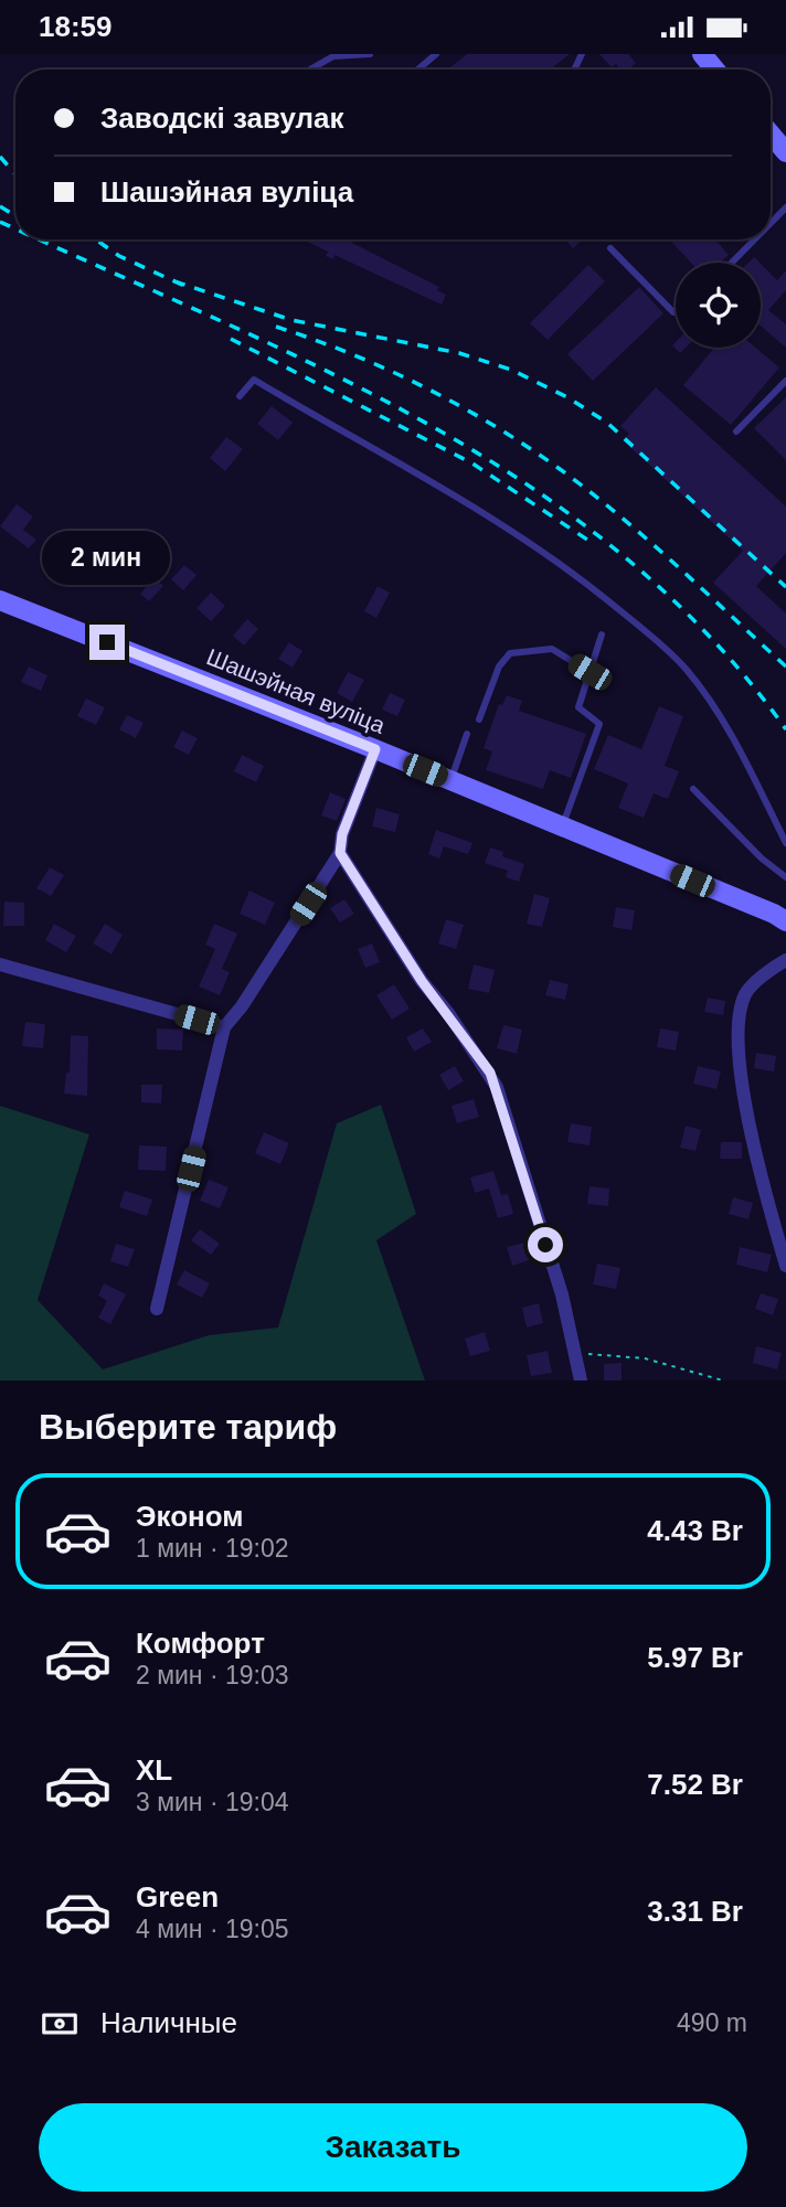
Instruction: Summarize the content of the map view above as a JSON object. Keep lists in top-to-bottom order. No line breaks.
{"streets":{"main road":["Шашэйная вуліца"]},"page":{"status":"18:59","banner":["Заводскі завулак","Шашэйная вуліца"],"bubble":"2 мин","heading":"Выберите тариф","list":[{"name":"Эконом","note":"1 мин · 19:02","value":"4.43 Br"},{"name":"Комфорт","note":"2 мин · 19:03","value":"5.97 Br"},{"name":"XL","note":"3 мин · 19:04","value":"7.52 Br"},{"name":"Green","note":"4 мин · 19:05","value":"3.31 Br"}],"pay":["Наличные","490 m"],"buttons":"Заказать"}}
